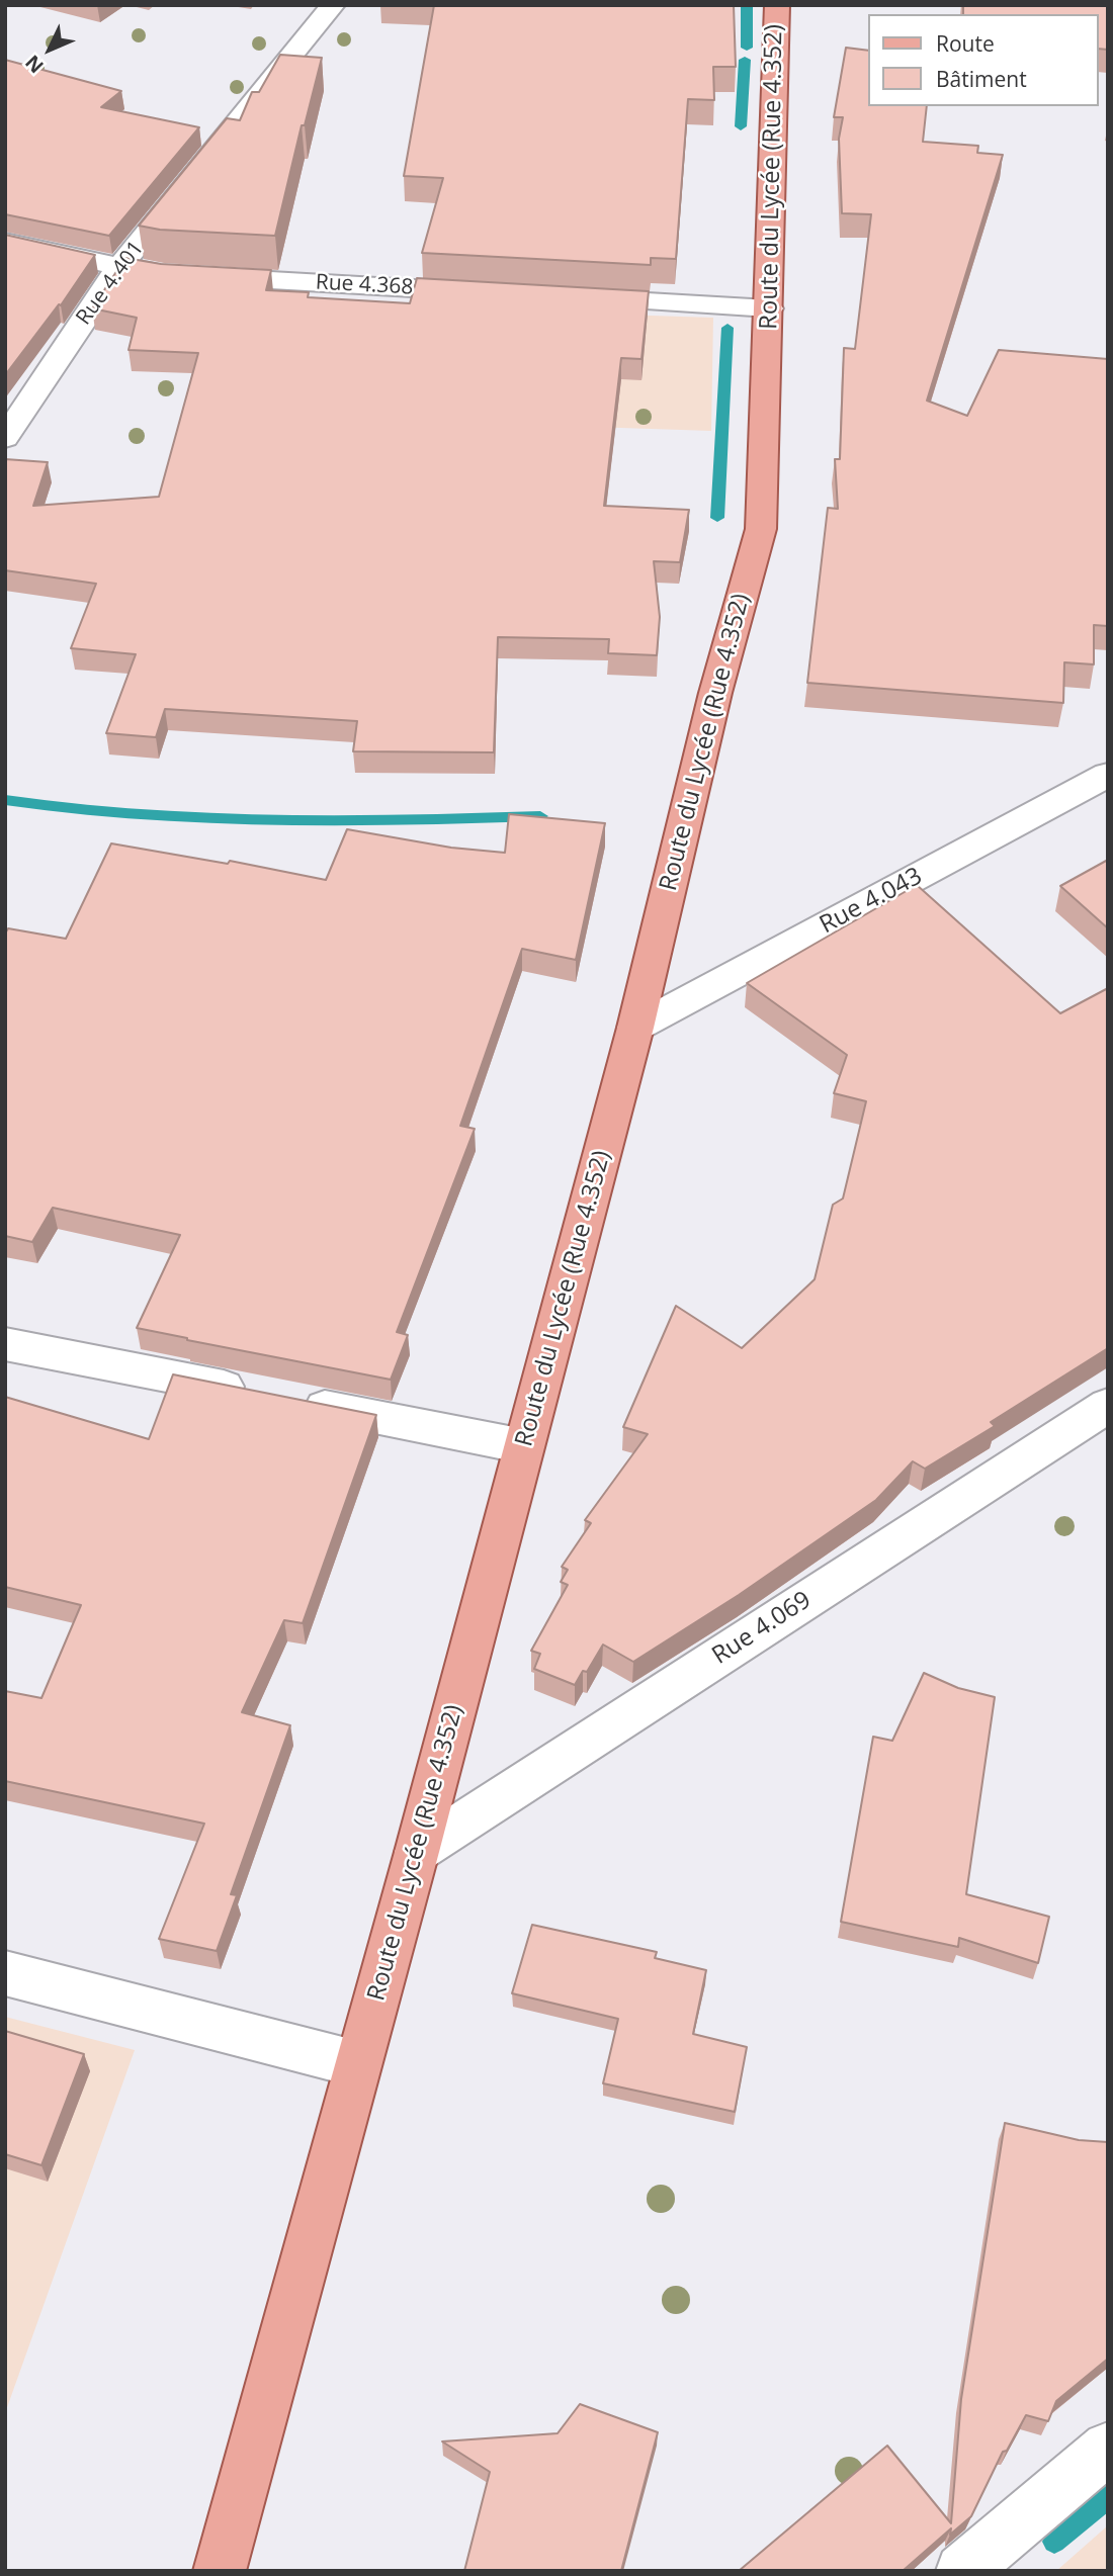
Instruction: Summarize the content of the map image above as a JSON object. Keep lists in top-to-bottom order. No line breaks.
{"streets":{"main road":["Route du Lycée (Rue 4.352)"],"street":["Rue 4.401","Rue 4.368","Rue 4.043","Rue 4.069"]},"crossings":[["Route du Lycée (Rue 4.352)","Rue 4.043"],["Route du Lycée (Rue 4.352)","Rue 4.069"],["Rue 4.401","Rue 4.368"]],"legend":["Route","Bâtiment"],"north":"bottom left"}
